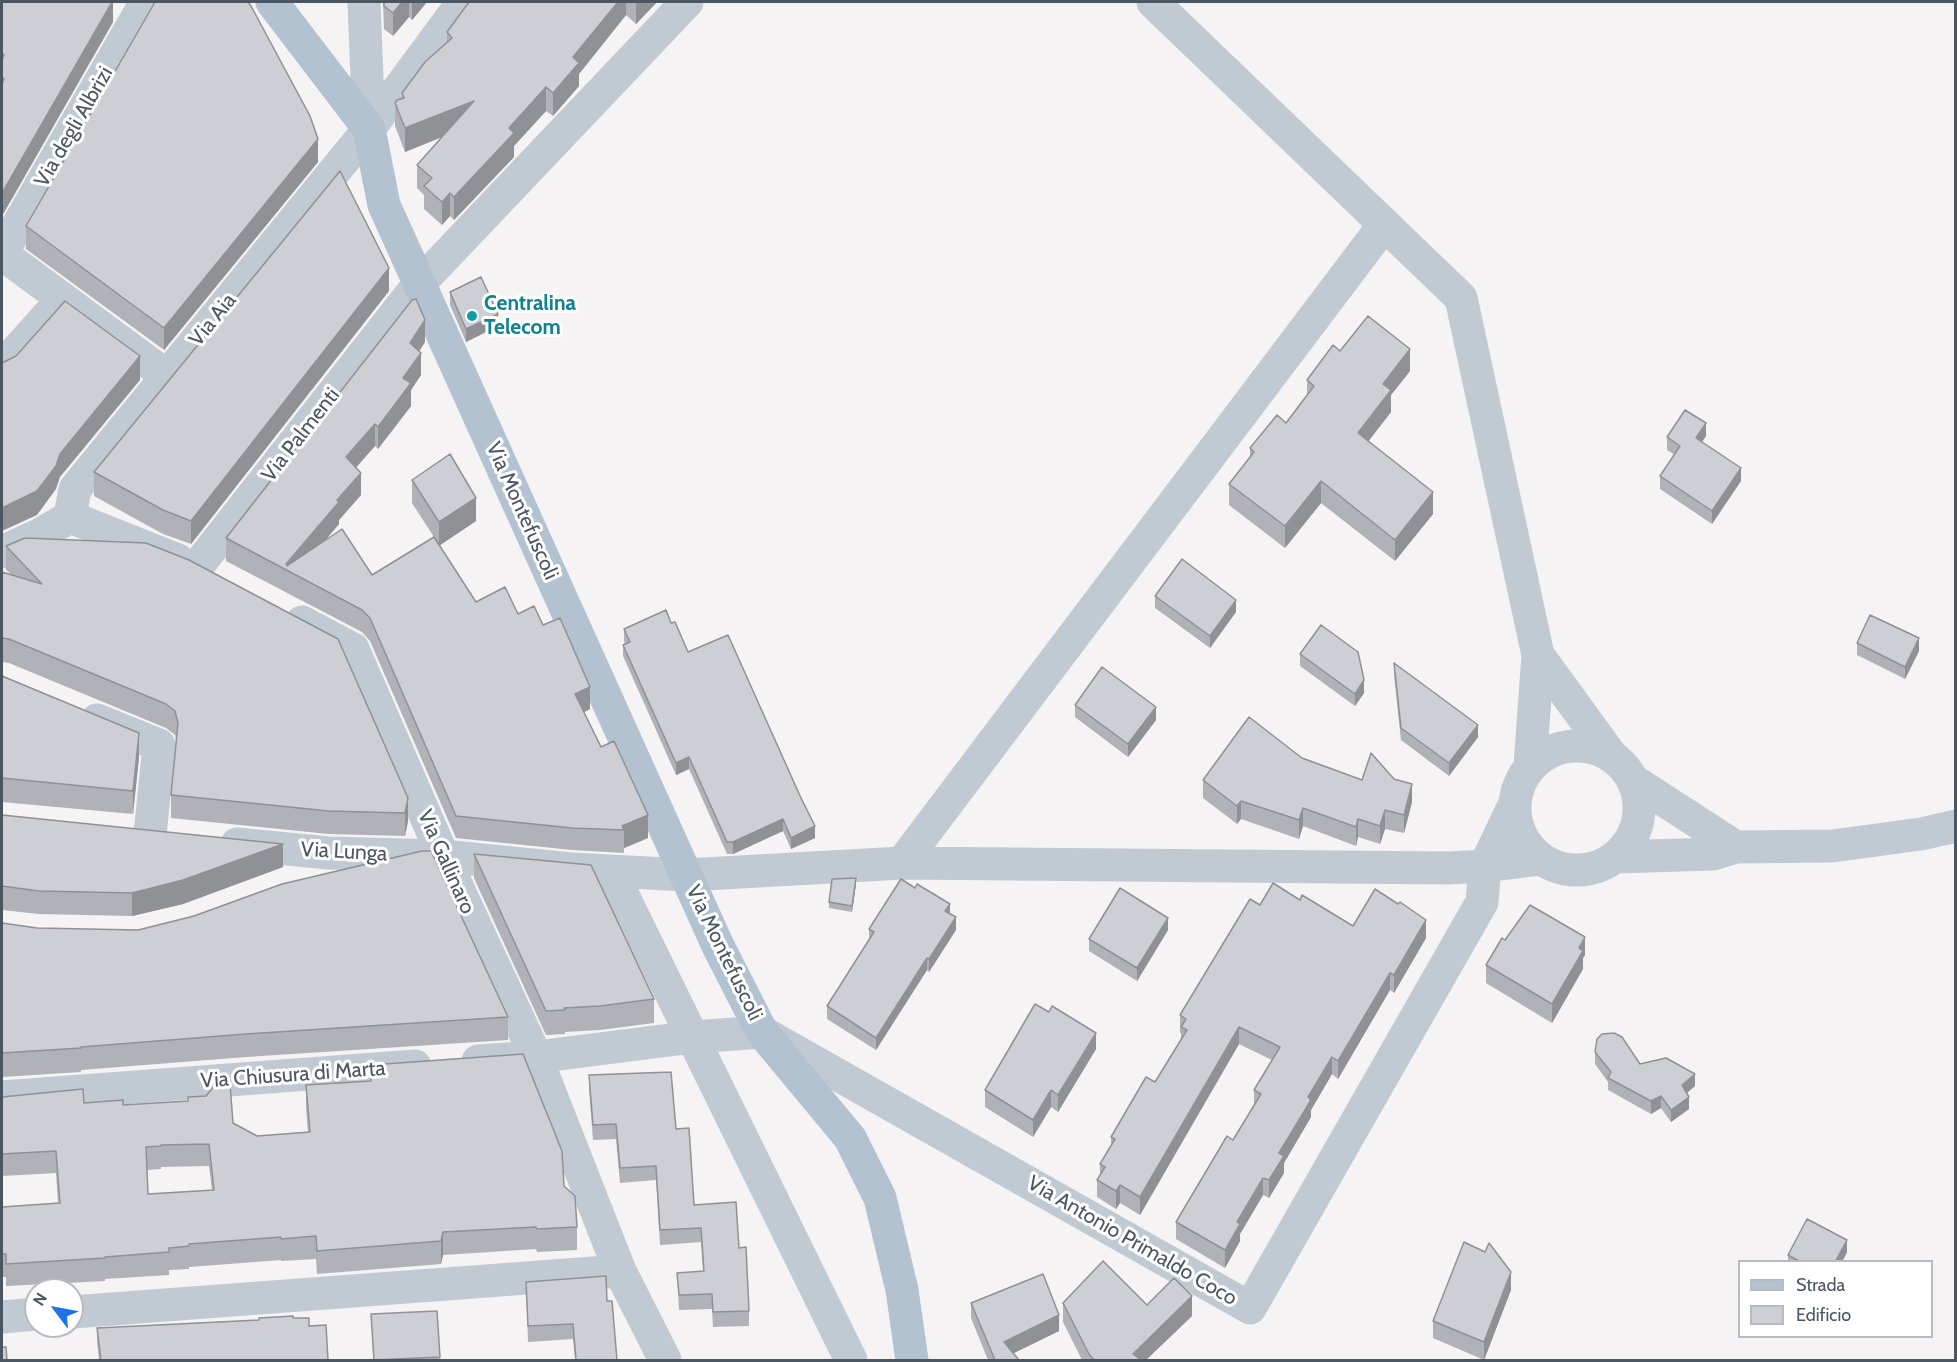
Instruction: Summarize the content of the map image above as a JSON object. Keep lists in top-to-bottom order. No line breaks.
{"streets":{"main road":["Via Montefuscoli"],"street":["Via degli Albrizi","Via Aia","Via Palmenti","Via Lunga","Via Gallinaro","Via Chiusura di Marta","Via Antonio Primaldo Coco"]},"crossings":[["Via Aia","Via Palmenti"],["Via Aia","Via Montefuscoli"],["Via Palmenti","Via Montefuscoli"],["Via Montefuscoli","Via Lunga"],["Via Montefuscoli","Via Chiusura di Marta"],["Via Montefuscoli","Via Antonio Primaldo Coco"],["Via Lunga","Via Gallinaro"],["Via Lunga","Via Antonio Primaldo Coco"],["Via Gallinaro","Via Chiusura di Marta"],["Via Chiusura di Marta","Via Antonio Primaldo Coco"]],"places":["Centralina Telecom"],"legend":["Strada","Edificio"],"north":"top left"}
